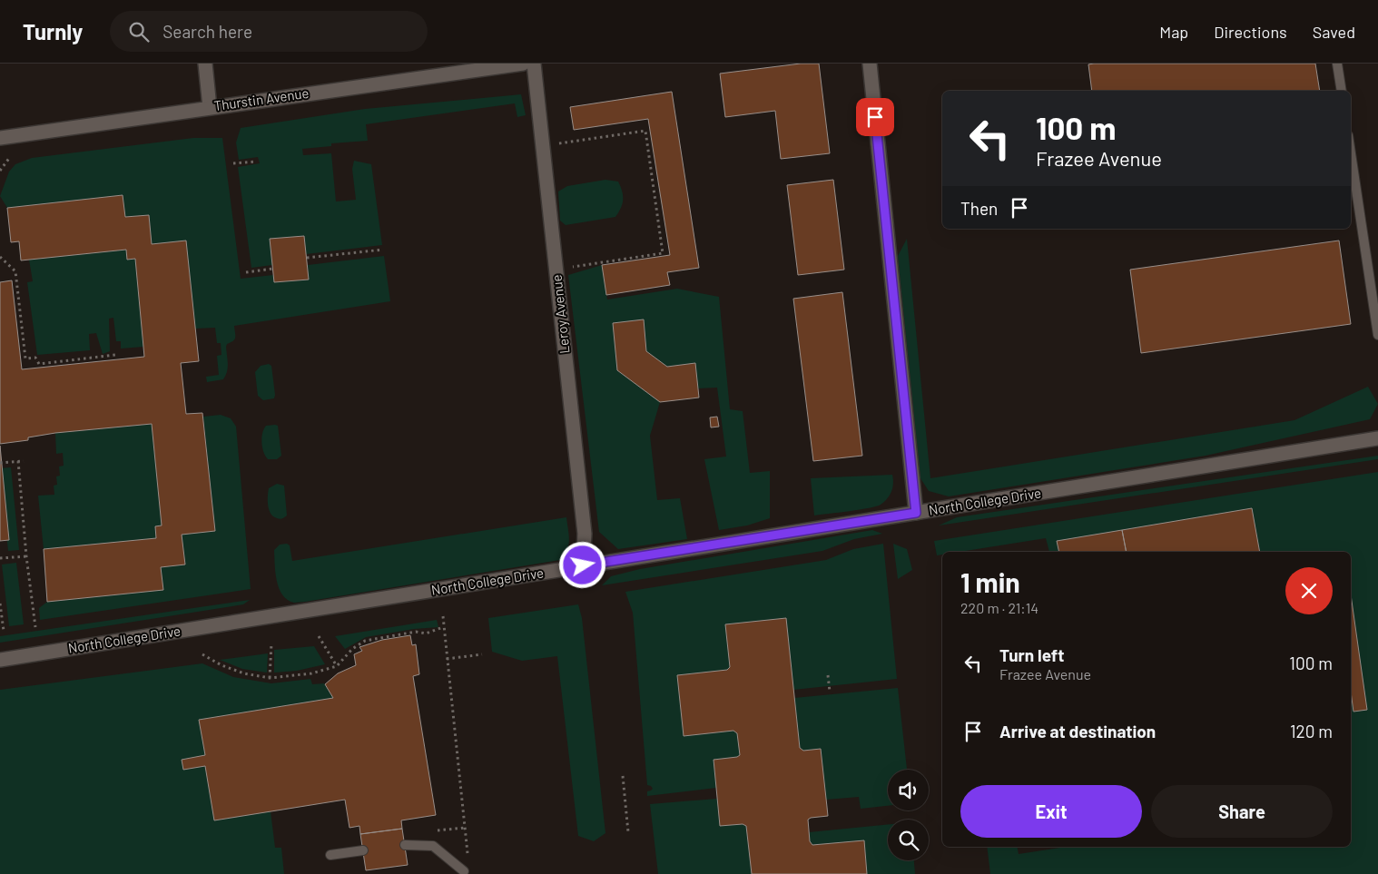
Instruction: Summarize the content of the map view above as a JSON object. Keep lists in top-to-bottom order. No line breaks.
{"streets":{"street":["Thurstin Avenue","Leroy Avenue","North College Drive"]},"crossings":[["Leroy Avenue","North College Drive"]],"page":{"header":"Turnly","search":"Search here","nav":["Map","Directions","Saved"],"turn":["100 m","Frazee Avenue"],"then":"Then","heading":["1 min","220 m · 21:14"],"list":[{"name":"Turn left","note":"Frazee Avenue","value":"100 m"},{"name":"Arrive at destination","value":"120 m"}],"buttons":["Exit","Share"]}}
